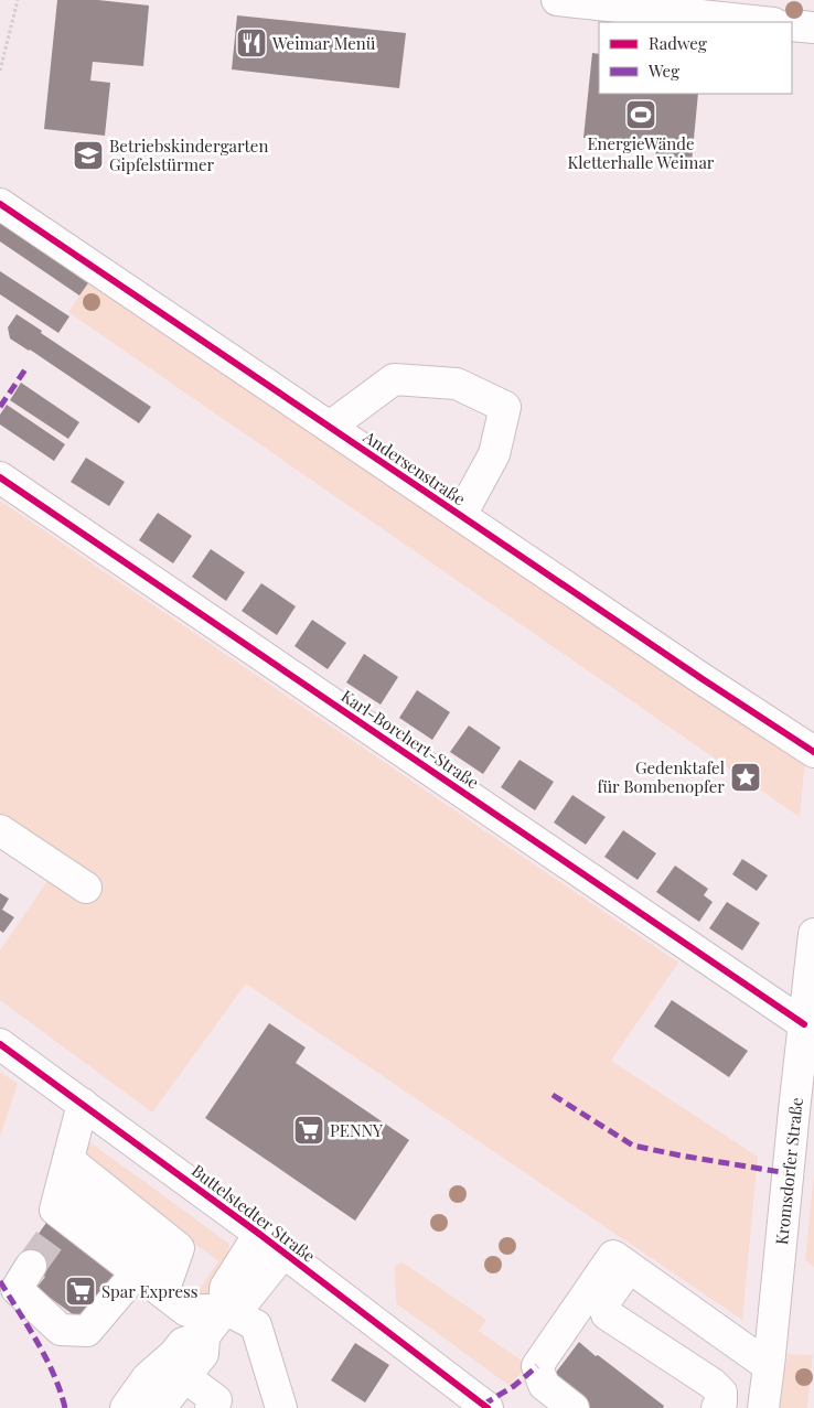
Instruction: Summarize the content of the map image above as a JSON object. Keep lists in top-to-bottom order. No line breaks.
{"streets":{"street":["Andersenstraße","Karl-Borchert-Straße","Kromsdorfer Straße","Buttelstedter Straße"]},"crossings":[["Karl-Borchert-Straße","Kromsdorfer Straße"]],"places":{"restaurant":["Weimar Menü"],"sports":["EnergieWände Kletterhalle Weimar"],"school or university":["Betriebskindergarten Gipfelstürmer"],"place":["Gedenktafel für Bombenopfer"],"supermarket":["PENNY","Spar Express"]},"legend":["Radweg","Weg"]}
